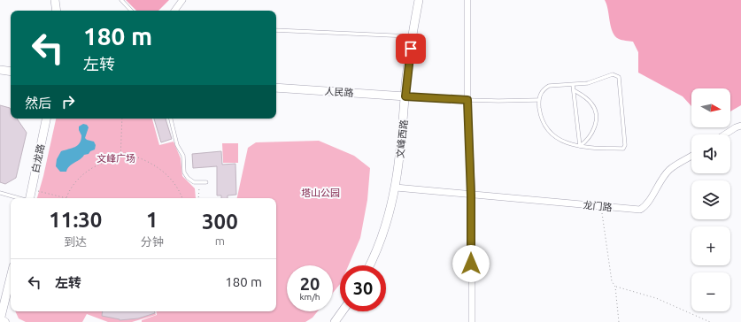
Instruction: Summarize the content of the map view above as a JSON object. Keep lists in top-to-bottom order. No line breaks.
{"streets":{"street":["人民路","文峰西路","白龙路","龙门路"]},"crossings":[["人民路","文峰西路"],["文峰西路","龙门路"]],"parks":["文峰广场","塔山公园"],"north":"right","page":{"turn":["180 m","左转"],"then":"然后","map_buttons":["+","−"],"eta":["11:30","到达","1","分钟","300","m"],"list":[{"name":"左转","value":"180 m"}],"speed":"20 km/h","limit":"30"}}
